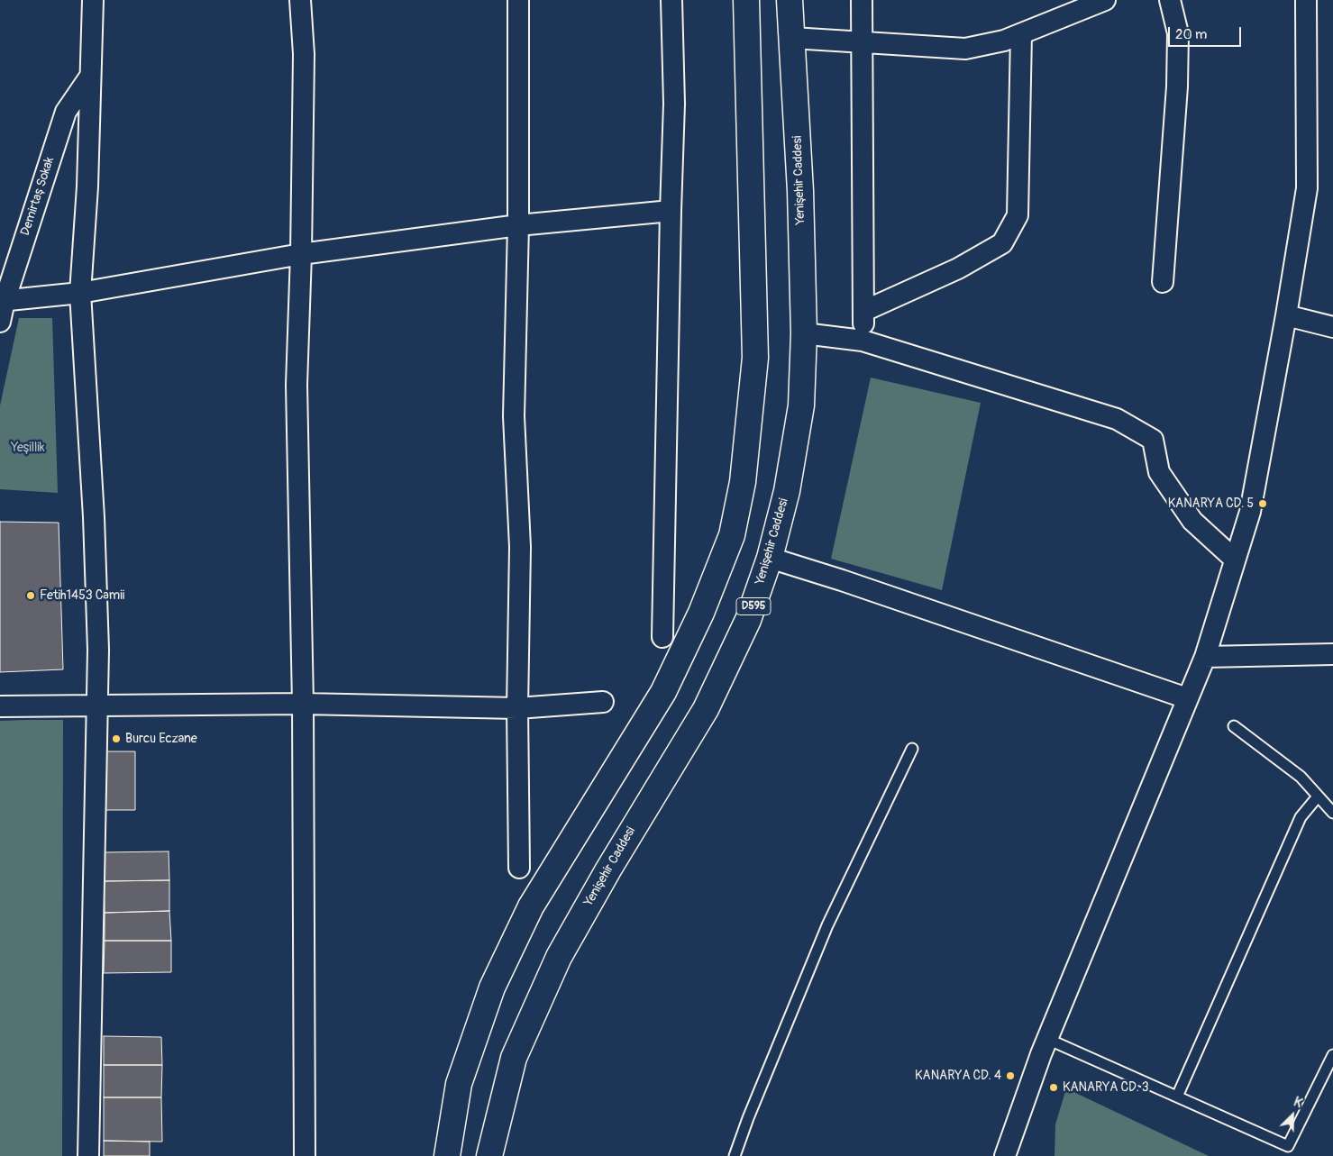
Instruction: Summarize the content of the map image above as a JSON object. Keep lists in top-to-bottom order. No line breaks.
{"streets":{"highway":["Yenişehir Caddesi","D595"],"street":["Demirtaş Sokak"]},"parks":["Yeşillik"],"places":["KANARYA CD. 5","Fetih1453 Camii","Burcu Eczane","KANARYA CD. 4","KANARYA CD. 3"],"scale_bar":"20 m","north":"top right"}
